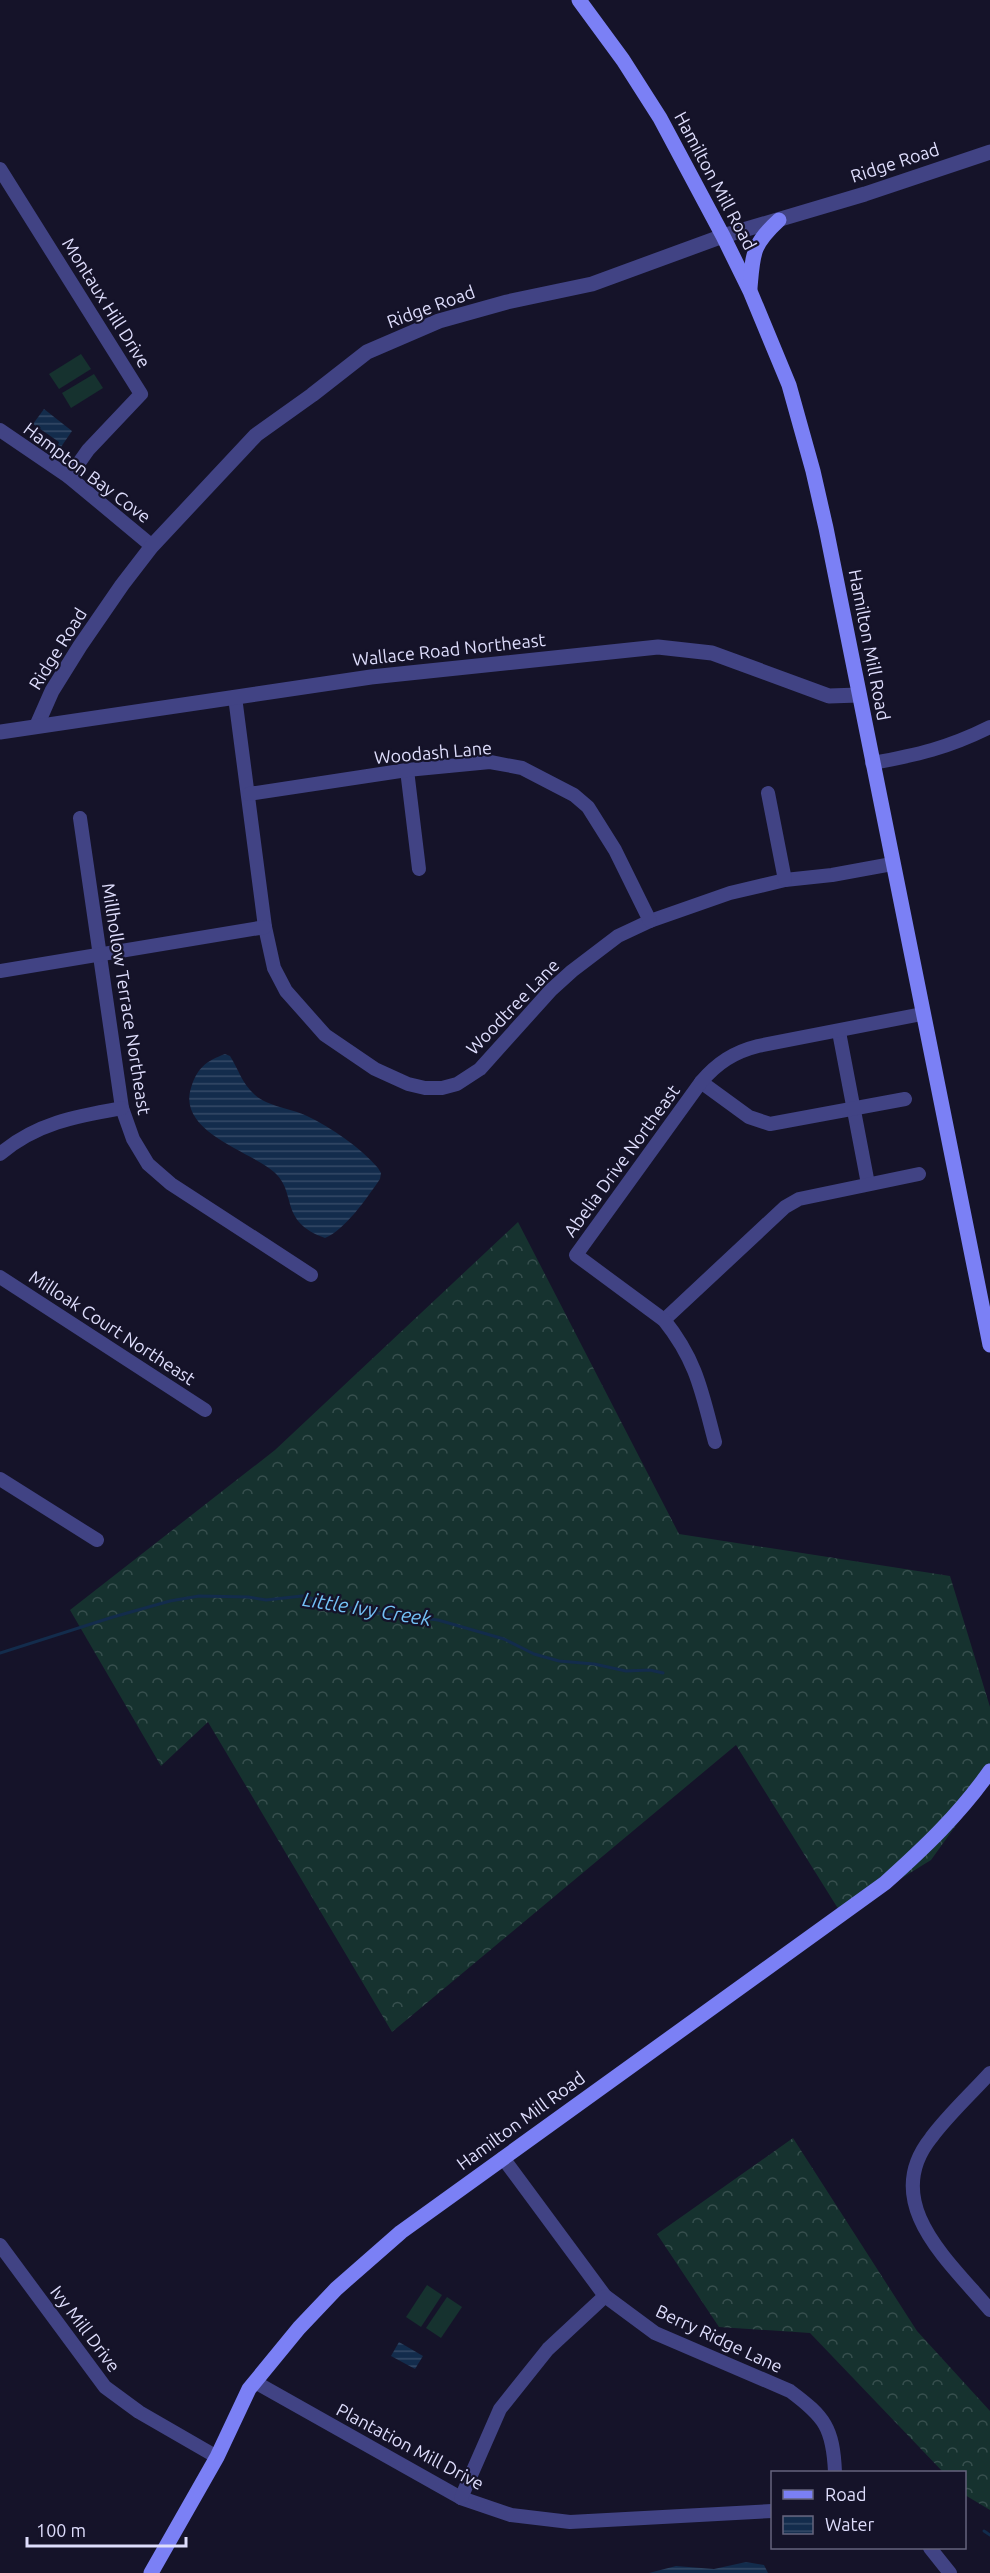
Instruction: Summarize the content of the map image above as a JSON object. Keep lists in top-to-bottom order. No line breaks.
{"streets":{"main road":["Hamilton Mill Road"],"street":["Ridge Road","Montaux Hill Drive","Hampton Bay Cove","Wallace Road Northeast","Woodash Lane","Millhollow Terrace Northeast","Woodtree Lane","Abelia Drive Northeast","Milloak Court Northeast","Ivy Mill Drive","Berry Ridge Lane","Plantation Mill Drive"]},"crossings":[["Ridge Road","Hamilton Mill Road"],["Ridge Road","Hampton Bay Cove"],["Ridge Road","Wallace Road Northeast"],["Hamilton Mill Road","Wallace Road Northeast"],["Hamilton Mill Road","Woodtree Lane"],["Hamilton Mill Road","Abelia Drive Northeast"],["Hamilton Mill Road","Ivy Mill Drive"],["Hamilton Mill Road","Berry Ridge Lane"],["Hamilton Mill Road","Plantation Mill Drive"],["Montaux Hill Drive","Hampton Bay Cove"],["Wallace Road Northeast","Woodtree Lane"],["Woodash Lane","Woodtree Lane"]],"water":["Little Ivy Creek"],"legend":["Road","Water"],"scale_bar":"100 m"}
